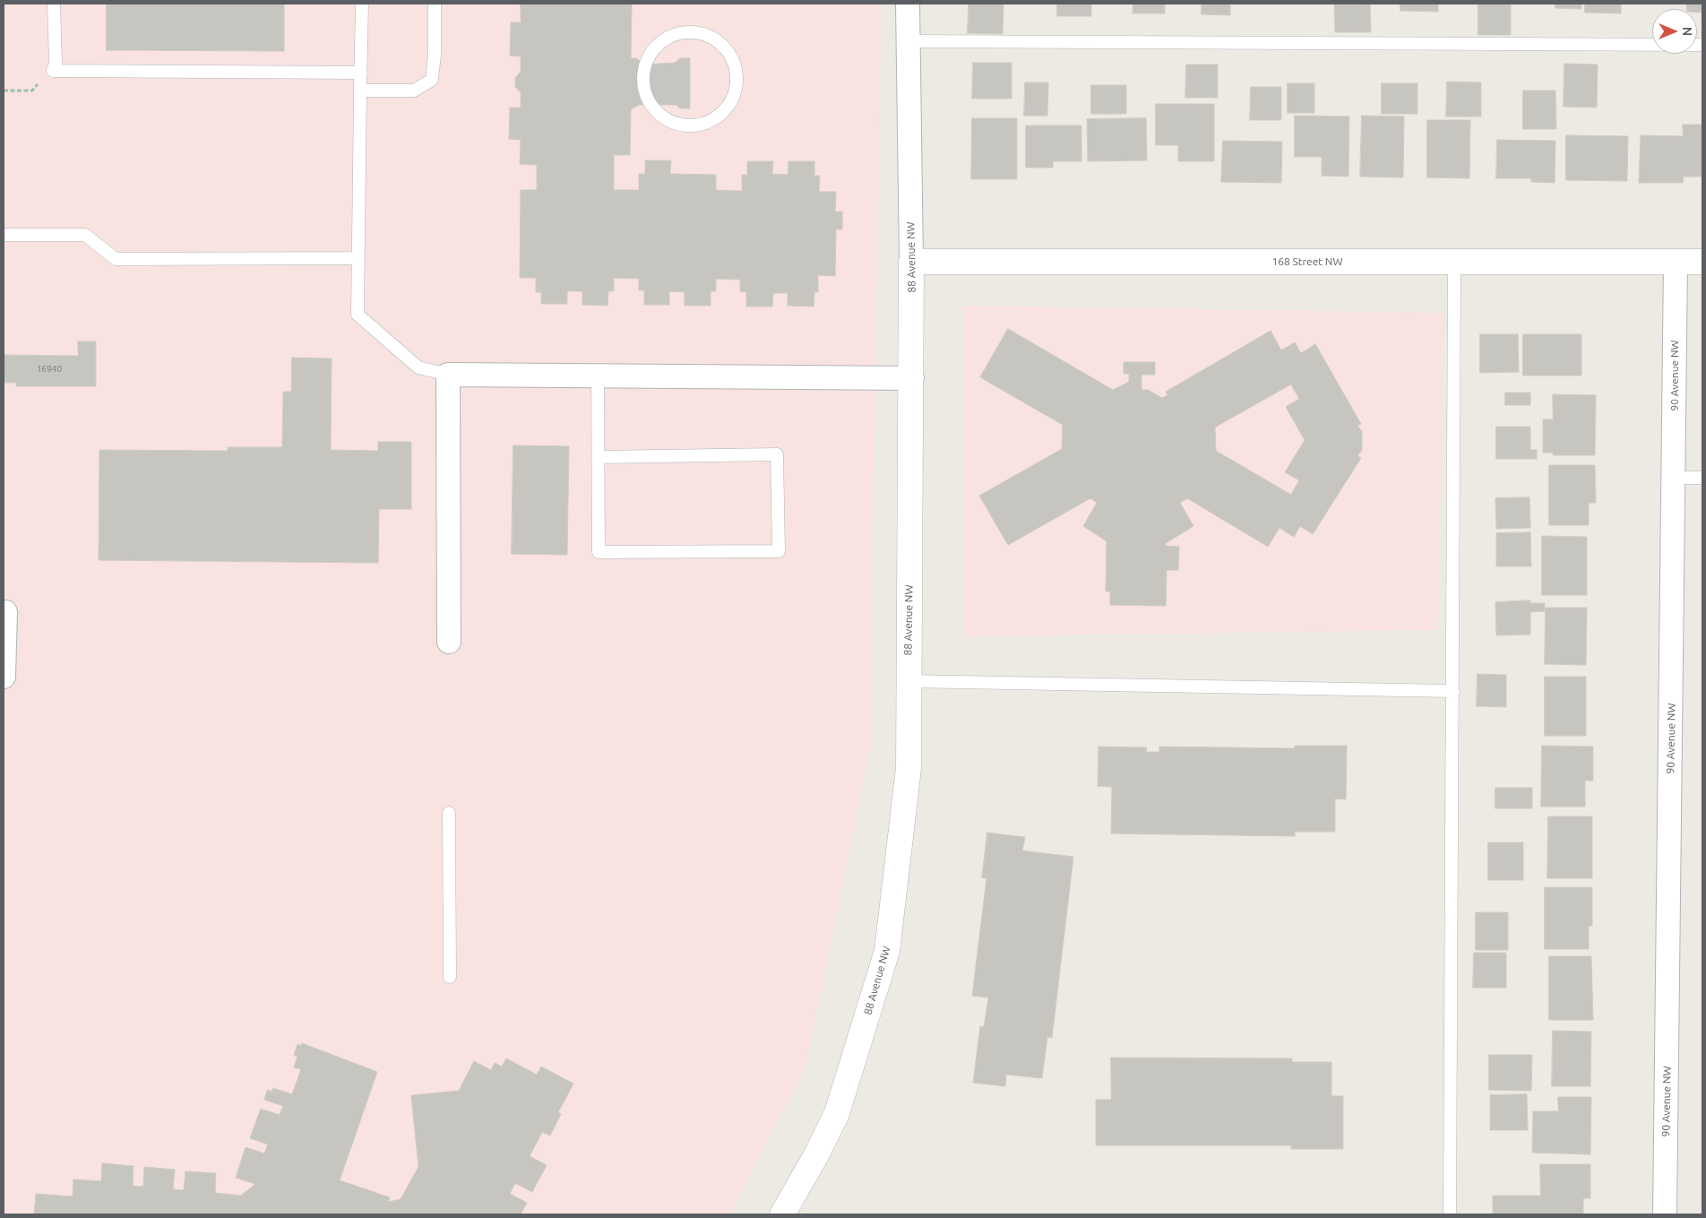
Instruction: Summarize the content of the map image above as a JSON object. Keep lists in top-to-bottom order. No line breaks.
{"streets":{"street":["88 Avenue NW","168 Street NW","90 Avenue NW"]},"crossings":[["88 Avenue NW","168 Street NW"],["168 Street NW","90 Avenue NW"]],"house_numbers":["16940"],"north":"right"}
